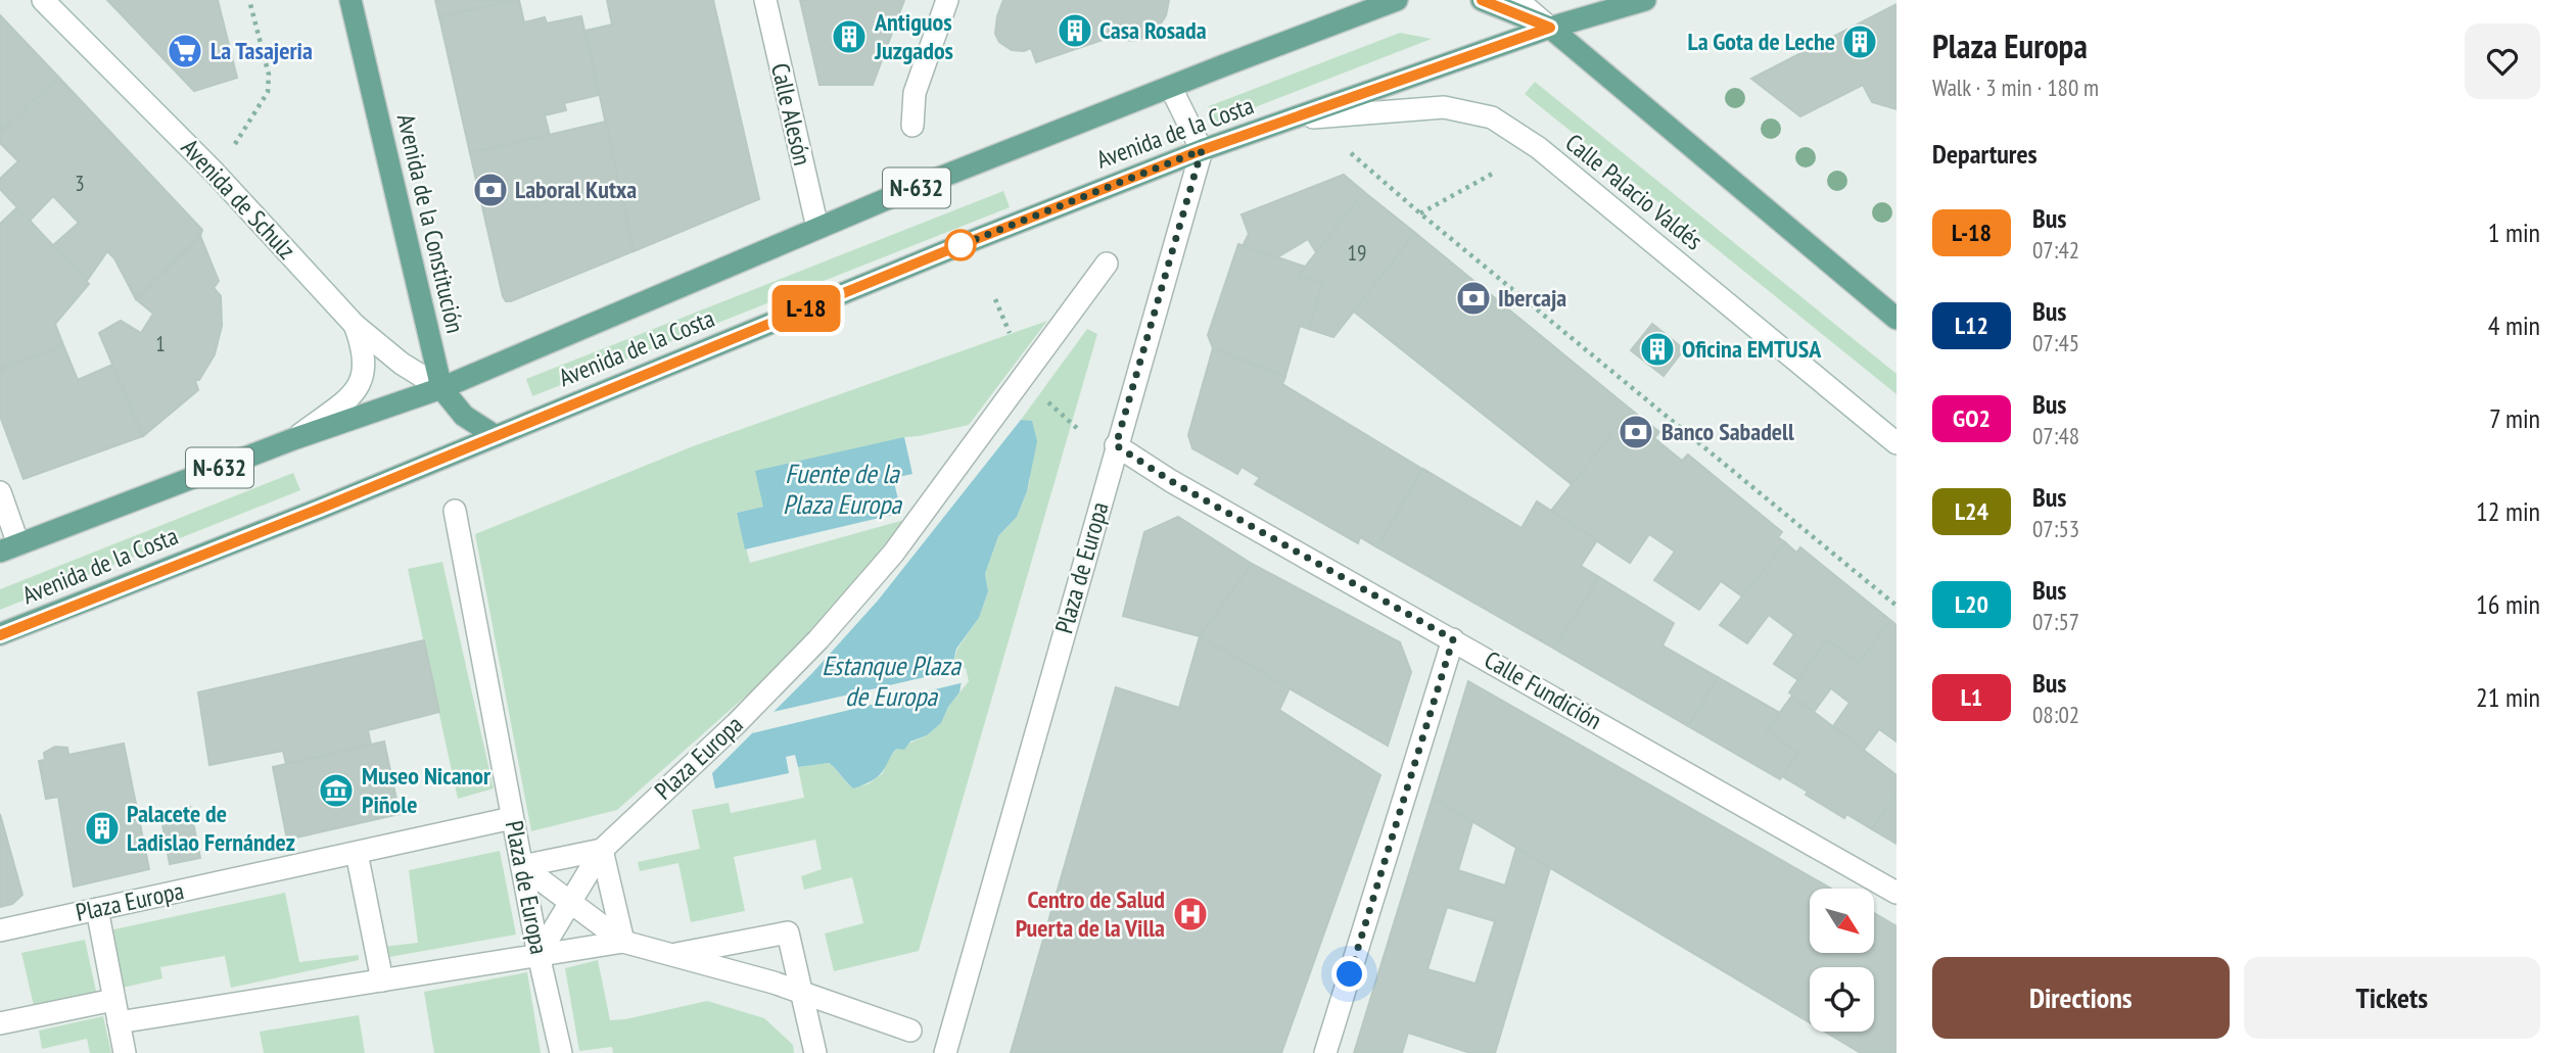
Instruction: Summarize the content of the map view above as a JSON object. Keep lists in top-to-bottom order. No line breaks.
{"streets":{"main road":["Avenida de la Costa","N-632","Calle Palacio Valdés","Avenida de la Constitución"],"street":["Calle Alesón","Avenida de Schulz","Plaza de Europa","Calle Fundición","Plaza Europa"]},"crossings":[["Calle Alesón","Avenida de la Costa"],["Avenida de la Costa","Calle Palacio Valdés"],["Avenida de la Costa","Avenida de Schulz"],["Avenida de la Costa","Avenida de la Constitución"],["Avenida de la Costa","Plaza de Europa"],["Avenida de Schulz","Avenida de la Constitución"],["Plaza de Europa","Calle Fundición"],["Plaza de Europa","Plaza Europa"]],"water":["Fuente de la Plaza Europa","Estanque Plaza de Europa"],"places":{"building":["Casa Rosada","Antiguos Juzgados","La Gota de Leche","Oficina EMTUSA","Palacete de Ladislao Fernández"],"supermarket":["La Tasajeria"],"bank":["Laboral Kutxa","Ibercaja","Banco Sabadell"],"museum":["Museo Nicanor Piñole"],"hospital":["Centro de Salud Puerta de la Villa"]},"lines":["bus line L-18"],"house_numbers":["3","19","1"],"north":"bottom right","page":{"on_map":"L-18","heading":[["Plaza Europa","Walk · 3 min · 180 m"],"Departures"],"list":[{"mark":"L-18","name":"Bus","note":"07:42","value":"1 min"},{"mark":"L12","name":"Bus","note":"07:45","value":"4 min"},{"mark":"GO2","name":"Bus","note":"07:48","value":"7 min"},{"mark":"L24","name":"Bus","note":"07:53","value":"12 min"},{"mark":"L20","name":"Bus","note":"07:57","value":"16 min"},{"mark":"L1","name":"Bus","note":"08:02","value":"21 min"}],"buttons":["Directions","Tickets"]}}
